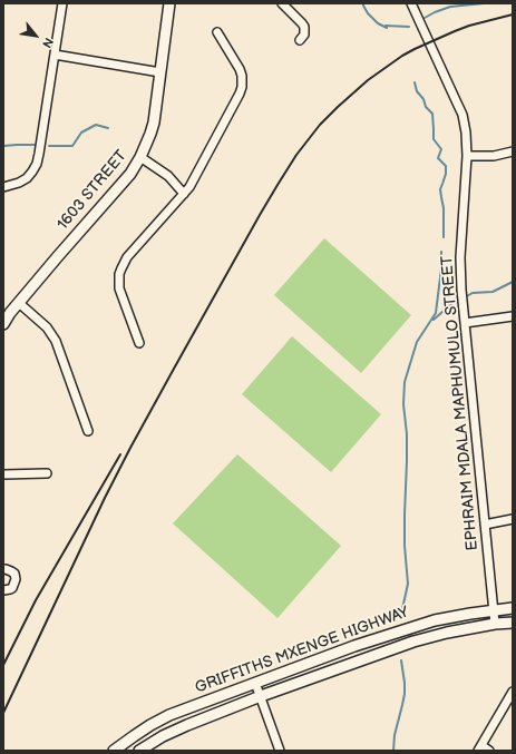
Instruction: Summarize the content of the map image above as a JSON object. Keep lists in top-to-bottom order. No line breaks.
{"streets":{"street":["1603 STREET","EPHRAIM MDALA MAPHUMULO STREET","GRIFFITHS MXENGE HIGHWAY"]},"crossings":[["EPHRAIM MDALA MAPHUMULO STREET","GRIFFITHS MXENGE HIGHWAY"]],"north":"bottom right"}
